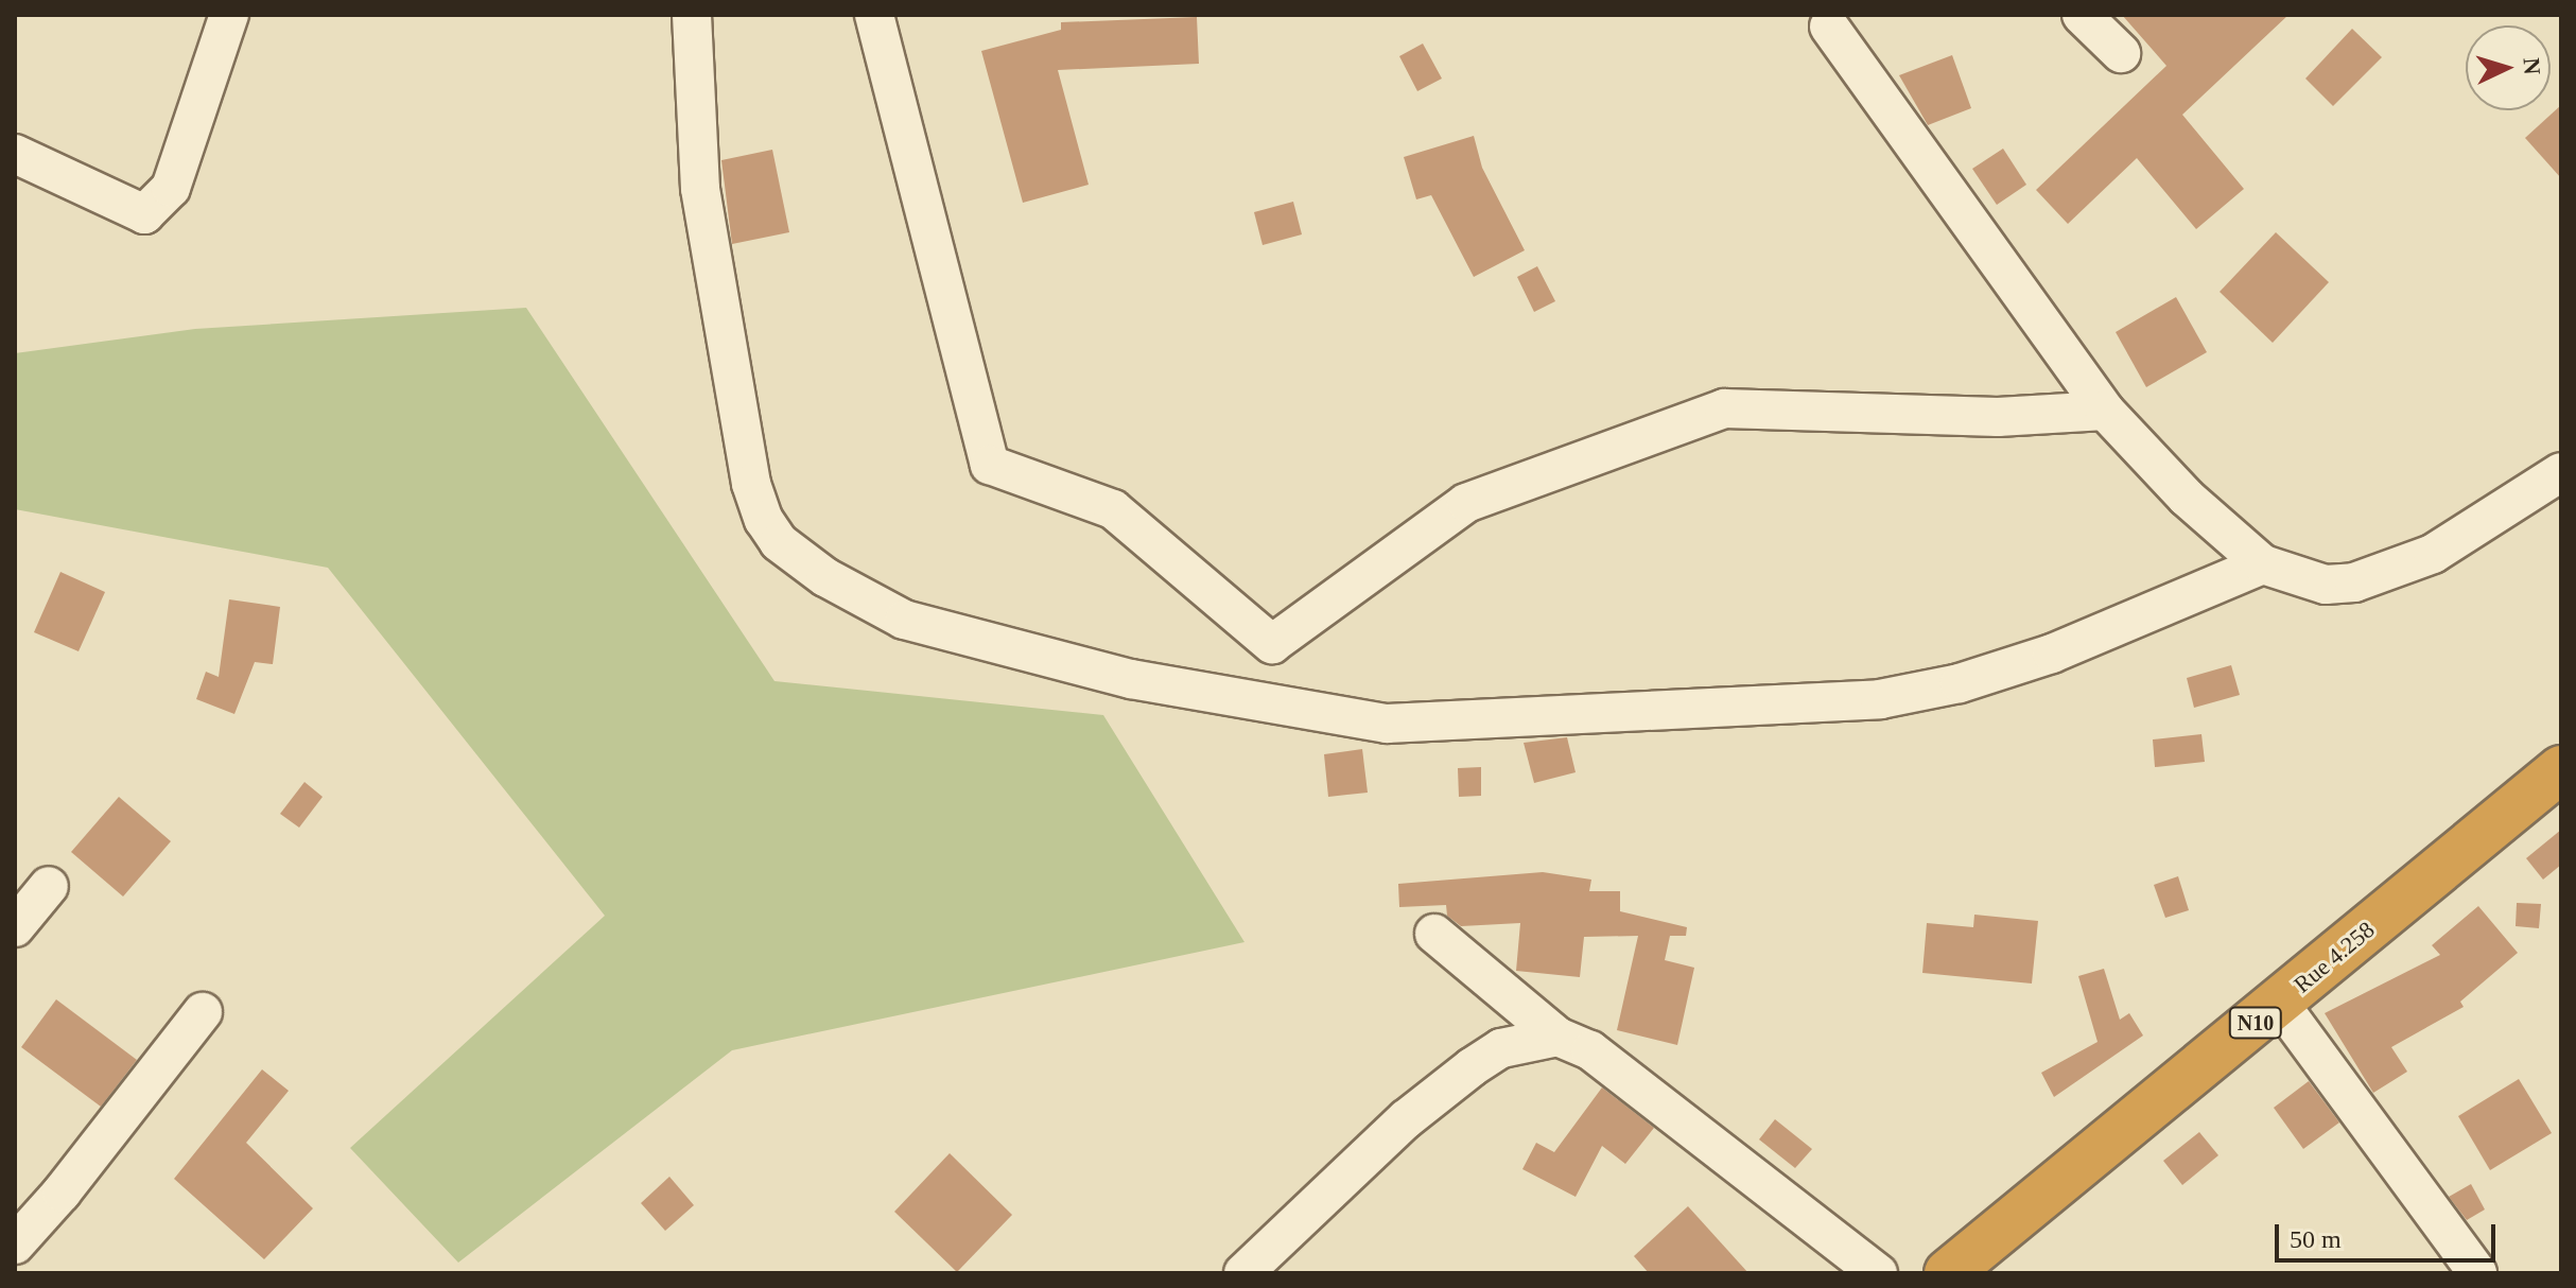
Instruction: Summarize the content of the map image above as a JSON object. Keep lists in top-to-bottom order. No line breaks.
{"streets":{"highway":["Rue 4.258","N10"]},"scale_bar":"50 m","north":"right"}
